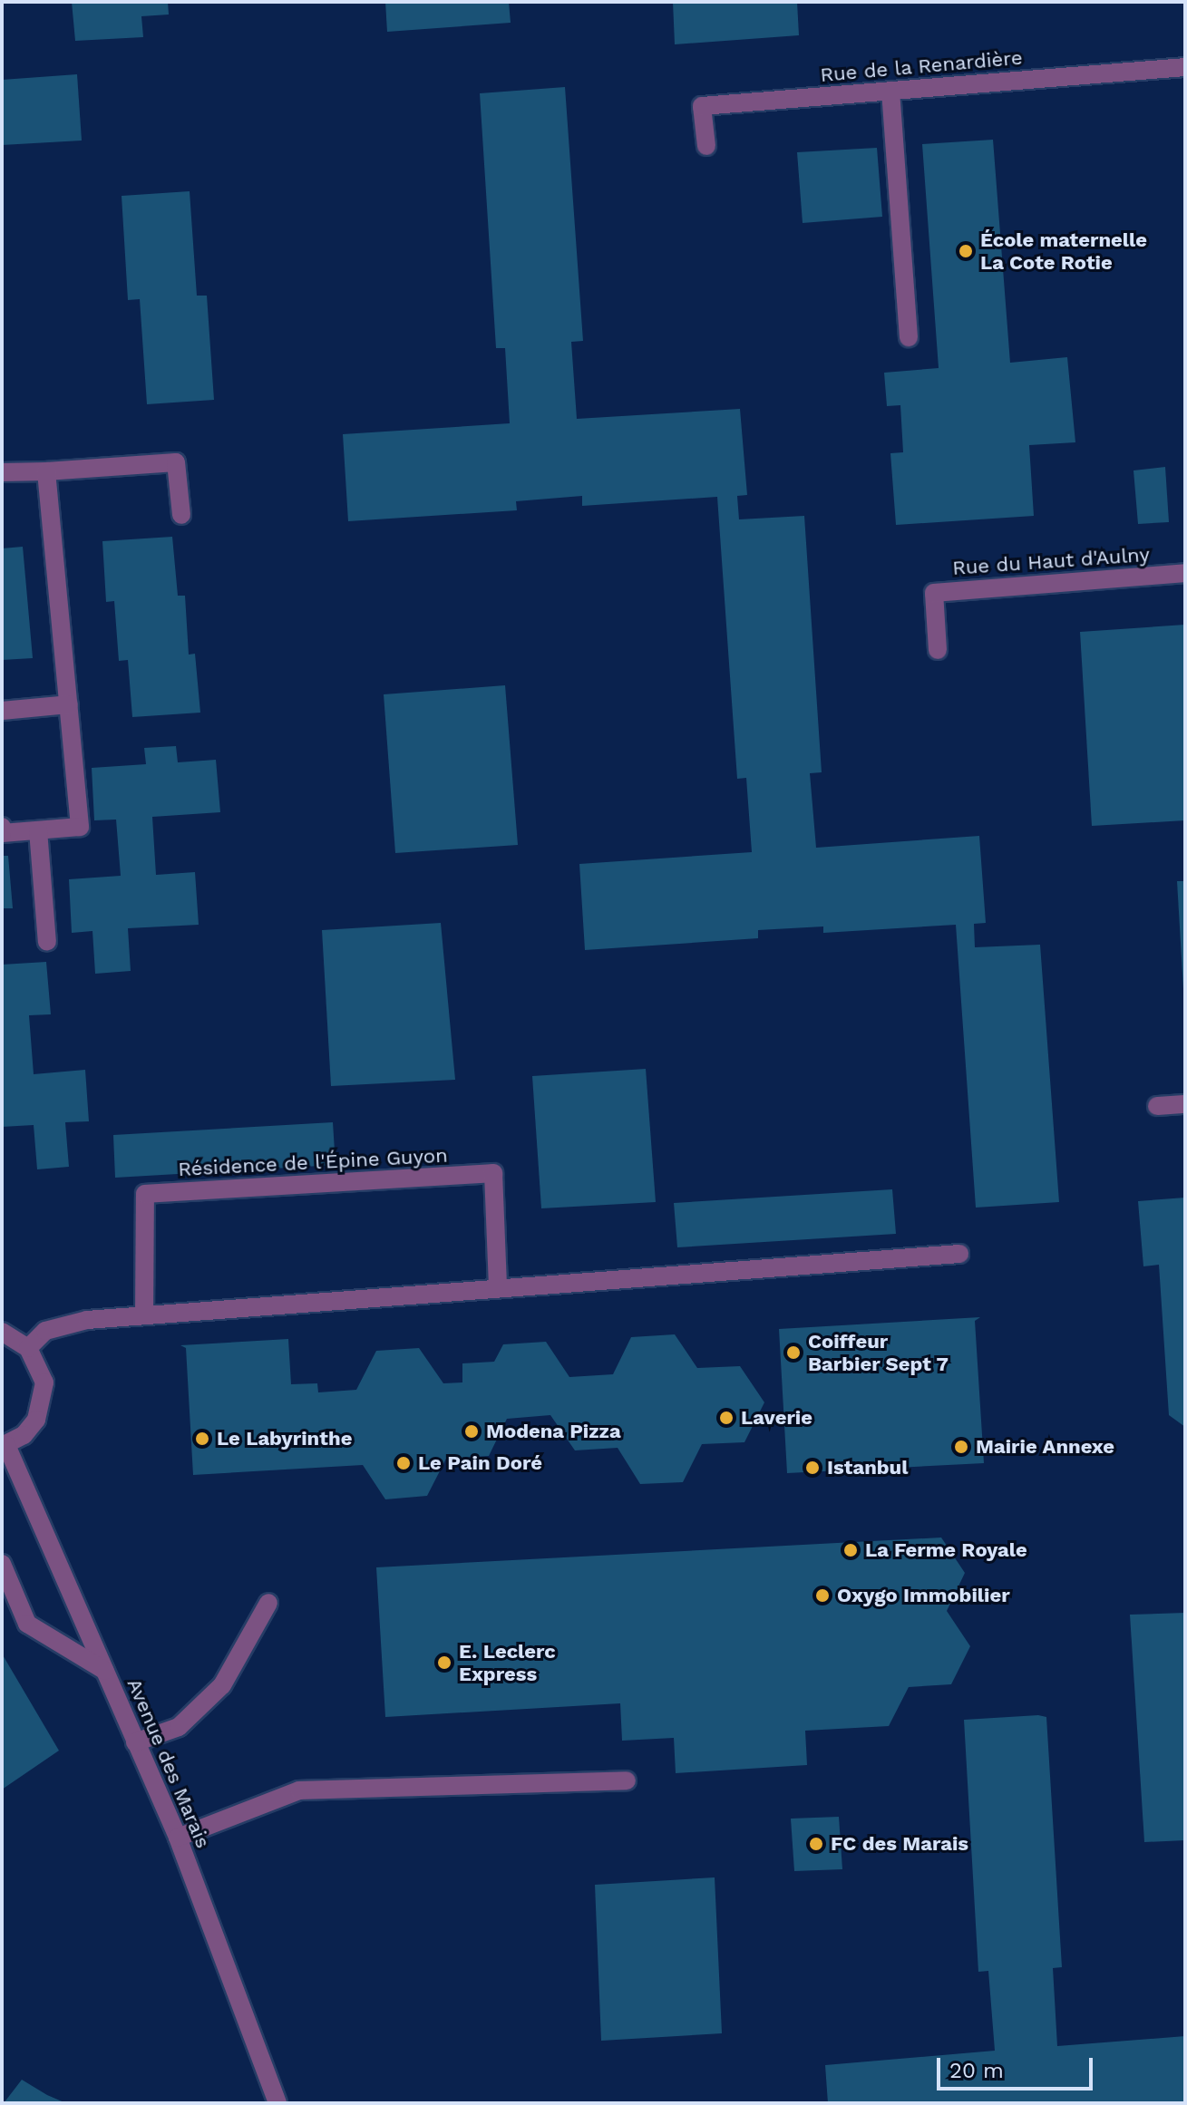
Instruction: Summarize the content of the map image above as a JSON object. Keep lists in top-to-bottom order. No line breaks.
{"streets":{"street":["Rue de la Renardière","Rue du Haut d'Aulny","Résidence de l'Épine Guyon","Avenue des Marais"]},"places":["École maternelle La Cote Rotie","Coiffeur Barbier Sept 7","Laverie","Modena Pizza","Le Labyrinthe","Mairie Annexe","Le Pain Doré","Istanbul","La Ferme Royale","Oxygo Immobilier","E. Leclerc Express","FC des Marais"],"scale_bar":"20 m"}
